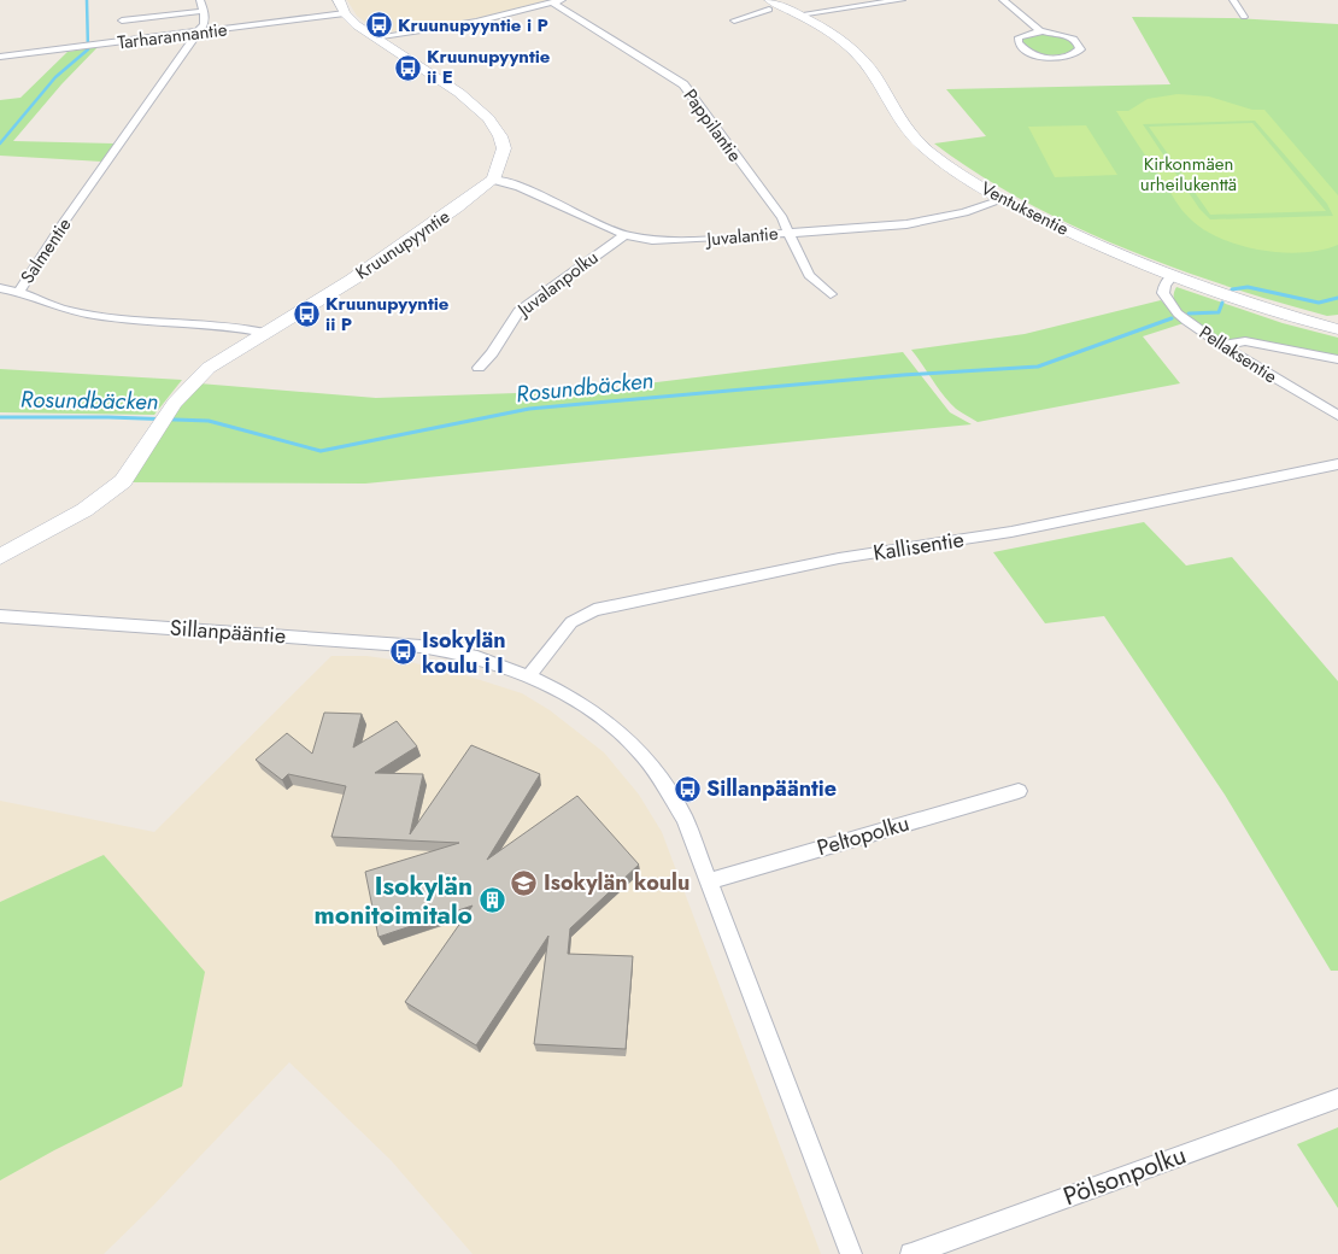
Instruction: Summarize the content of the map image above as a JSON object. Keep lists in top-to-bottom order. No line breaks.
{"streets":{"street":["Tarharannantie","Pappilantie","Ventuksentie","Juvalantie","Kruunupyyntie","Salmentie","Juvalanpolku","Pellaksentie","Kallisentie","Sillanpääntie","Peltopolku","Pölsonpolku"]},"crossings":[["Tarharannantie","Salmentie"],["Pappilantie","Juvalantie"],["Ventuksentie","Juvalantie"],["Ventuksentie","Pellaksentie"],["Juvalantie","Kruunupyyntie"],["Juvalantie","Juvalanpolku"],["Kruunupyyntie","Salmentie"],["Kallisentie","Sillanpääntie"],["Sillanpääntie","Peltopolku"]],"water":["Rosundbäcken"],"parks":["Kirkonmäen urheilukenttä"],"places":{"bus stop":["Kruunupyyntie i P","Kruunupyyntie ii E","Kruunupyyntie ii P","Isokylän koulu i I","Sillanpääntie"],"school or university":["Isokylän koulu"],"building":["Isokylän monitoimitalo"]}}
